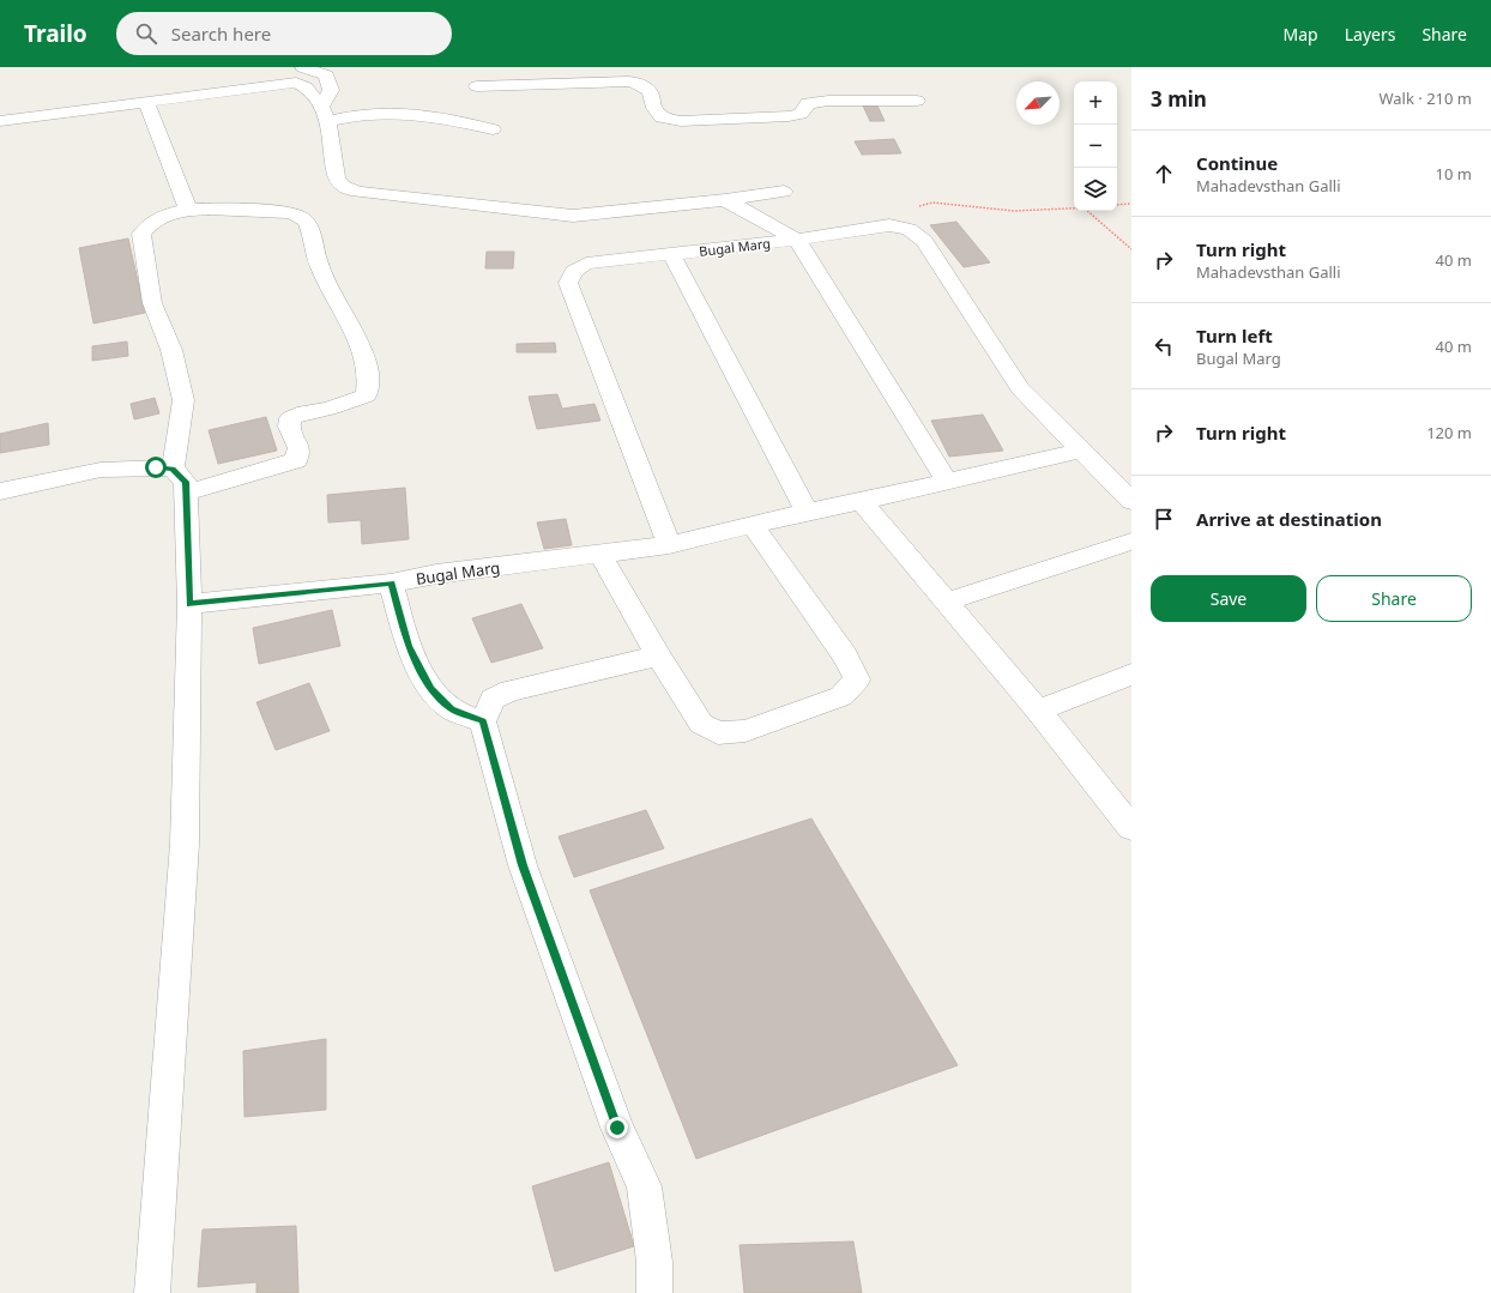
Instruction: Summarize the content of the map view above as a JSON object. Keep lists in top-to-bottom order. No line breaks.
{"streets":{"street":["Bugal Marg"]},"north":"bottom left","page":{"header":"Trailo","search":"Search here","nav":["Map","Layers","Share"],"heading":["3 min","Walk · 210 m"],"map_buttons":["+","−"],"list":[["Continue","Mahadevsthan Galli","10 m"],["Turn right","Mahadevsthan Galli","40 m"],["Turn left","Bugal Marg","40 m"],["Turn right","120 m"],"Arrive at destination"],"buttons":["Save","Share"]}}
